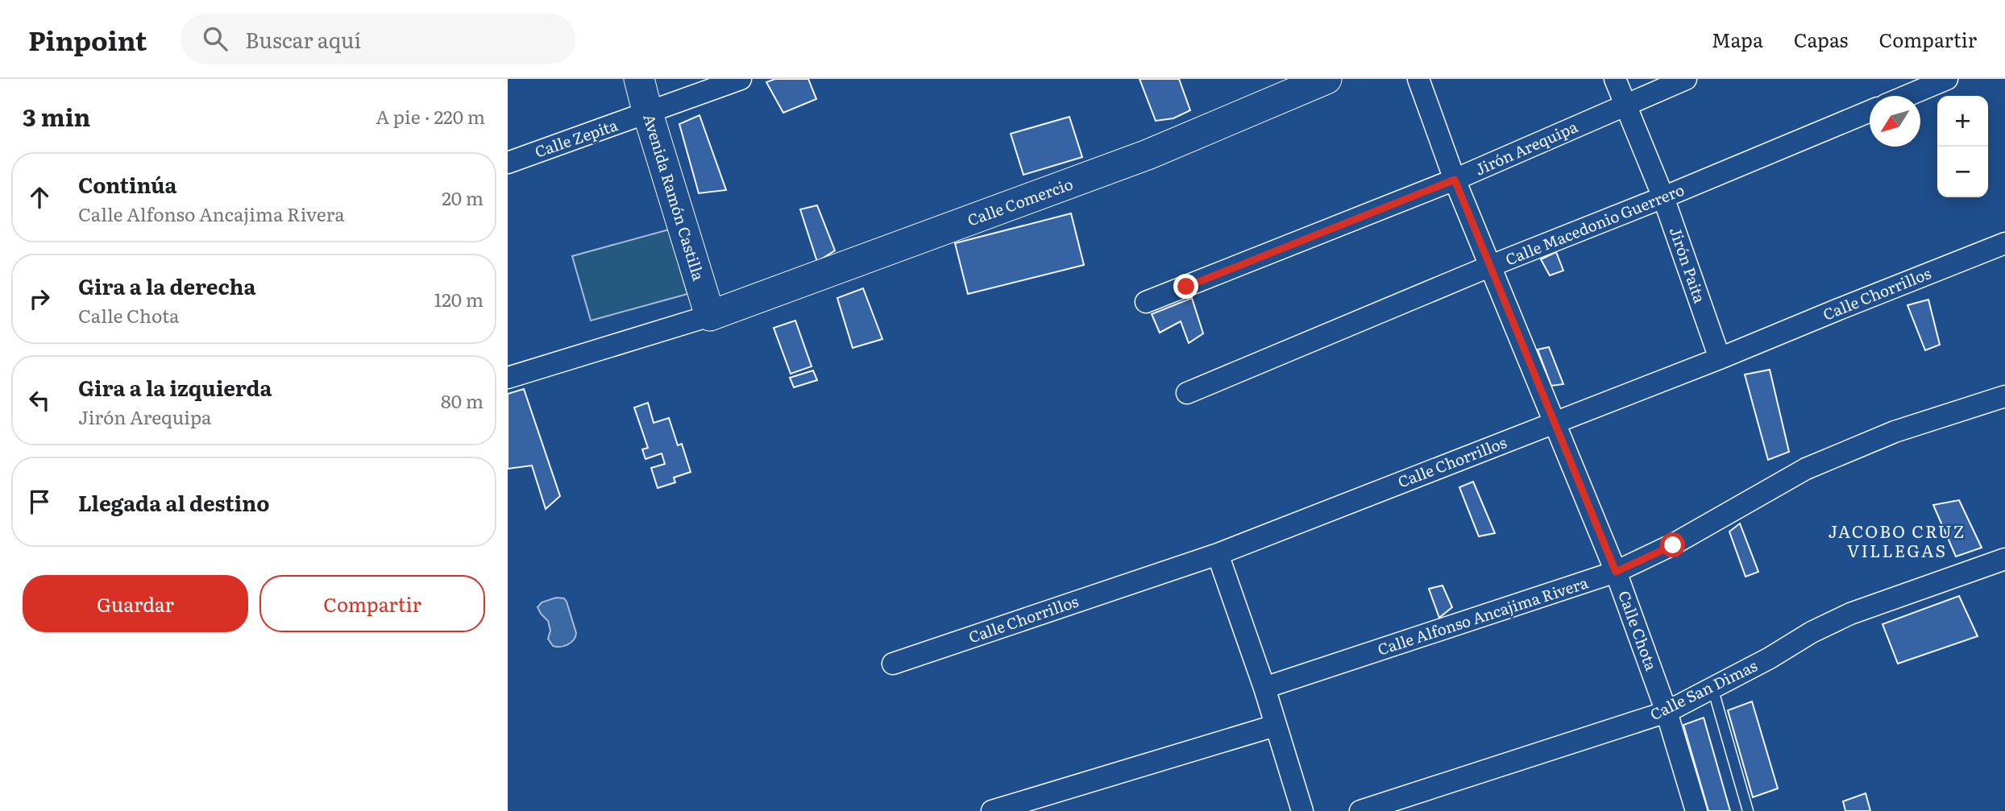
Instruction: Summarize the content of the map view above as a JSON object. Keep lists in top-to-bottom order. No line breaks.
{"streets":{"street":["Calle Zepita","Jirón Arequipa","Avenida Ramón Castilla","Calle Comercio","Calle Macedonio Guerrero","Jirón Paita","Calle Chorrillos","Calle Alfonso Ancajima Rivera","Calle Chota","Calle San Dimas"]},"crossings":[["Calle Zepita","Avenida Ramón Castilla"],["Jirón Arequipa","Jirón Paita"],["Jirón Arequipa","Calle Chota"],["Avenida Ramón Castilla","Calle Comercio"],["Calle Macedonio Guerrero","Jirón Paita"],["Calle Macedonio Guerrero","Calle Chota"],["Jirón Paita","Calle Chorrillos"],["Calle Chorrillos","Calle Chota"],["Calle Alfonso Ancajima Rivera","Calle Chota"],["Calle Chota","Calle San Dimas"]],"districts":["JACOBO CRUZ VILLEGAS"],"north":"bottom left","page":{"header":"Pinpoint","search":"Buscar aquí","nav":["Mapa","Capas","Compartir"],"heading":["3 min","A pie · 220 m"],"map_buttons":["+","−"],"list":[["Continúa","Calle Alfonso Ancajima Rivera","20 m"],["Gira a la derecha","Calle Chota","120 m"],["Gira a la izquierda","Jirón Arequipa","80 m"],"Llegada al destino"],"buttons":["Guardar","Compartir"]}}
